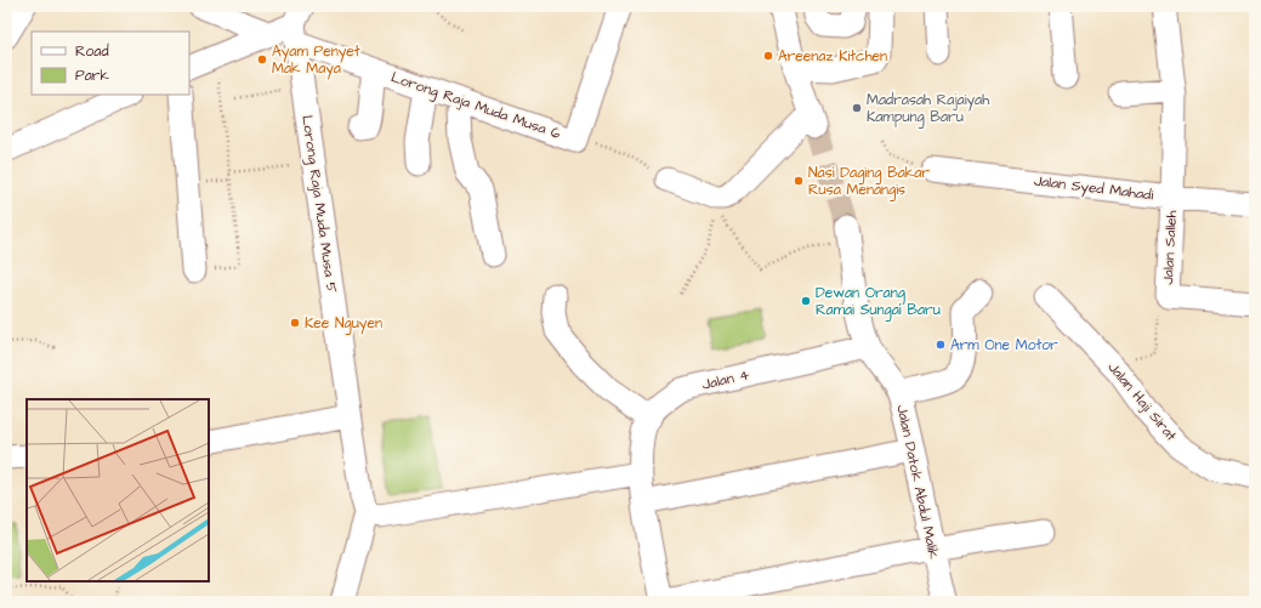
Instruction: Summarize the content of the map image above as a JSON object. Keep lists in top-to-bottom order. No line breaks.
{"streets":{"street":["Lorong Raja Muda Musa 6","Jalan Syed Mahadi","Lorong Raja Muda Musa 5","Jalan Salleh","Jalan 4","Jalan Haji Sirat","Jalan Datok Abdul Malik"]},"crossings":[["Lorong Raja Muda Musa 6","Lorong Raja Muda Musa 5"],["Jalan Syed Mahadi","Jalan Salleh"],["Jalan 4","Jalan Datok Abdul Malik"]],"places":["Areenaz Kitchen","Ayam Penyet Mak Maya","Madrasah Rajaiyah Kampung Baru","Nasi Daging Bakar Rusa Menangis","Dewan Orang Ramai Sungai Baru","Kee Nguyen","Arm One Motor"],"legend":["Road","Park"]}
